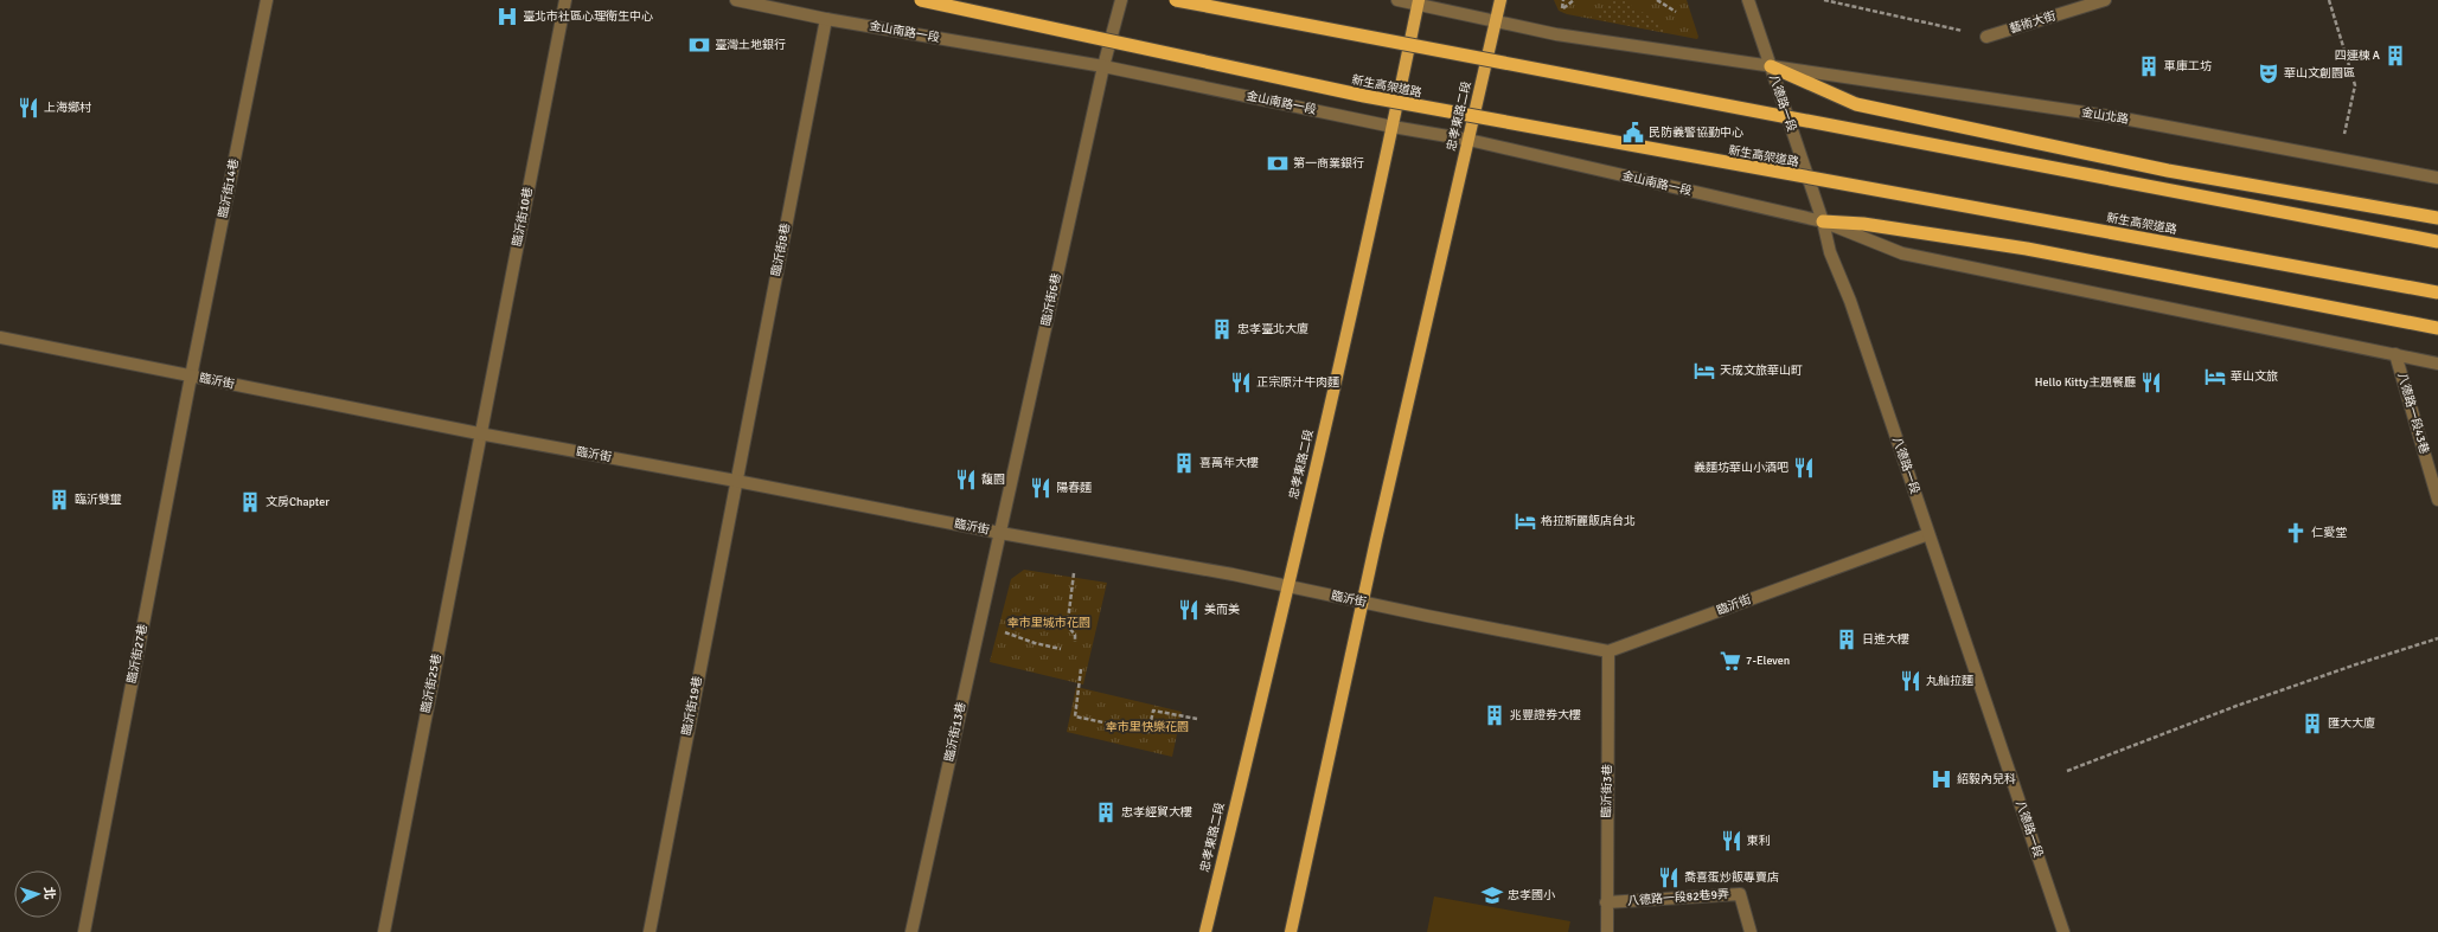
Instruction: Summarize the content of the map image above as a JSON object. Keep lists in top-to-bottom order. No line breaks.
{"streets":{"highway":["新生高架道路"],"main road":["忠孝東路二段"],"street":["藝術大街","金山南路一段","八德路一段","金山北路","臨沂街14巷","臨沂街10巷","臨沂街8巷","臨沂街6巷","臨沂街","八德路一段43巷","臨沂街27巷","臨沂街25巷","臨沂街19巷","臨沂街13巷","臨沂街3巷","八德路一段82巷9弄"]},"crossings":[["金山南路一段","八德路一段"],["金山南路一段","忠孝東路二段"],["金山南路一段","臨沂街8巷"],["金山南路一段","臨沂街6巷"],["八德路一段","金山北路"],["八德路一段","臨沂街"],["忠孝東路二段","臨沂街"],["臨沂街14巷","臨沂街"],["臨沂街14巷","臨沂街27巷"],["臨沂街10巷","臨沂街"],["臨沂街10巷","臨沂街25巷"],["臨沂街8巷","臨沂街"],["臨沂街8巷","臨沂街19巷"],["臨沂街6巷","臨沂街"],["臨沂街6巷","臨沂街13巷"],["臨沂街","臨沂街27巷"],["臨沂街","臨沂街25巷"],["臨沂街","臨沂街19巷"],["臨沂街","臨沂街13巷"],["臨沂街","臨沂街3巷"],["臨沂街3巷","八德路一段82巷9弄"]],"parks":["幸市里城市花園","幸市里快樂花園"],"places":{"hospital":["臺北市社區心理衛生中心","紹毅內兒科"],"bank":["臺灣土地銀行","第一商業銀行"],"building":["四連棟 A","車庫工坊","忠孝臺北大廈","喜萬年大樓","臨沂雙璽","文房Chapter","日進大樓","兆豐證券大樓","匯大大廈","忠孝經貿大樓"],"theatre":["華山文創園區"],"restaurant":["上海鄉村","正宗原汁牛肉麵","Hello Kitty主題餐廳","義麵坊華山小酒吧","馥園","陽春麵","美而美","丸舢拉麵","東利","喬喜蛋炒飯專賣店"],"public building":["民防義警協勤中心"],"hotel":["天成文旅華山町","華山文旅","格拉斯麗飯店台北"],"church":["仁愛堂"],"supermarket":["7-Eleven"],"school or university":["忠孝國小"]},"north":"right"}
